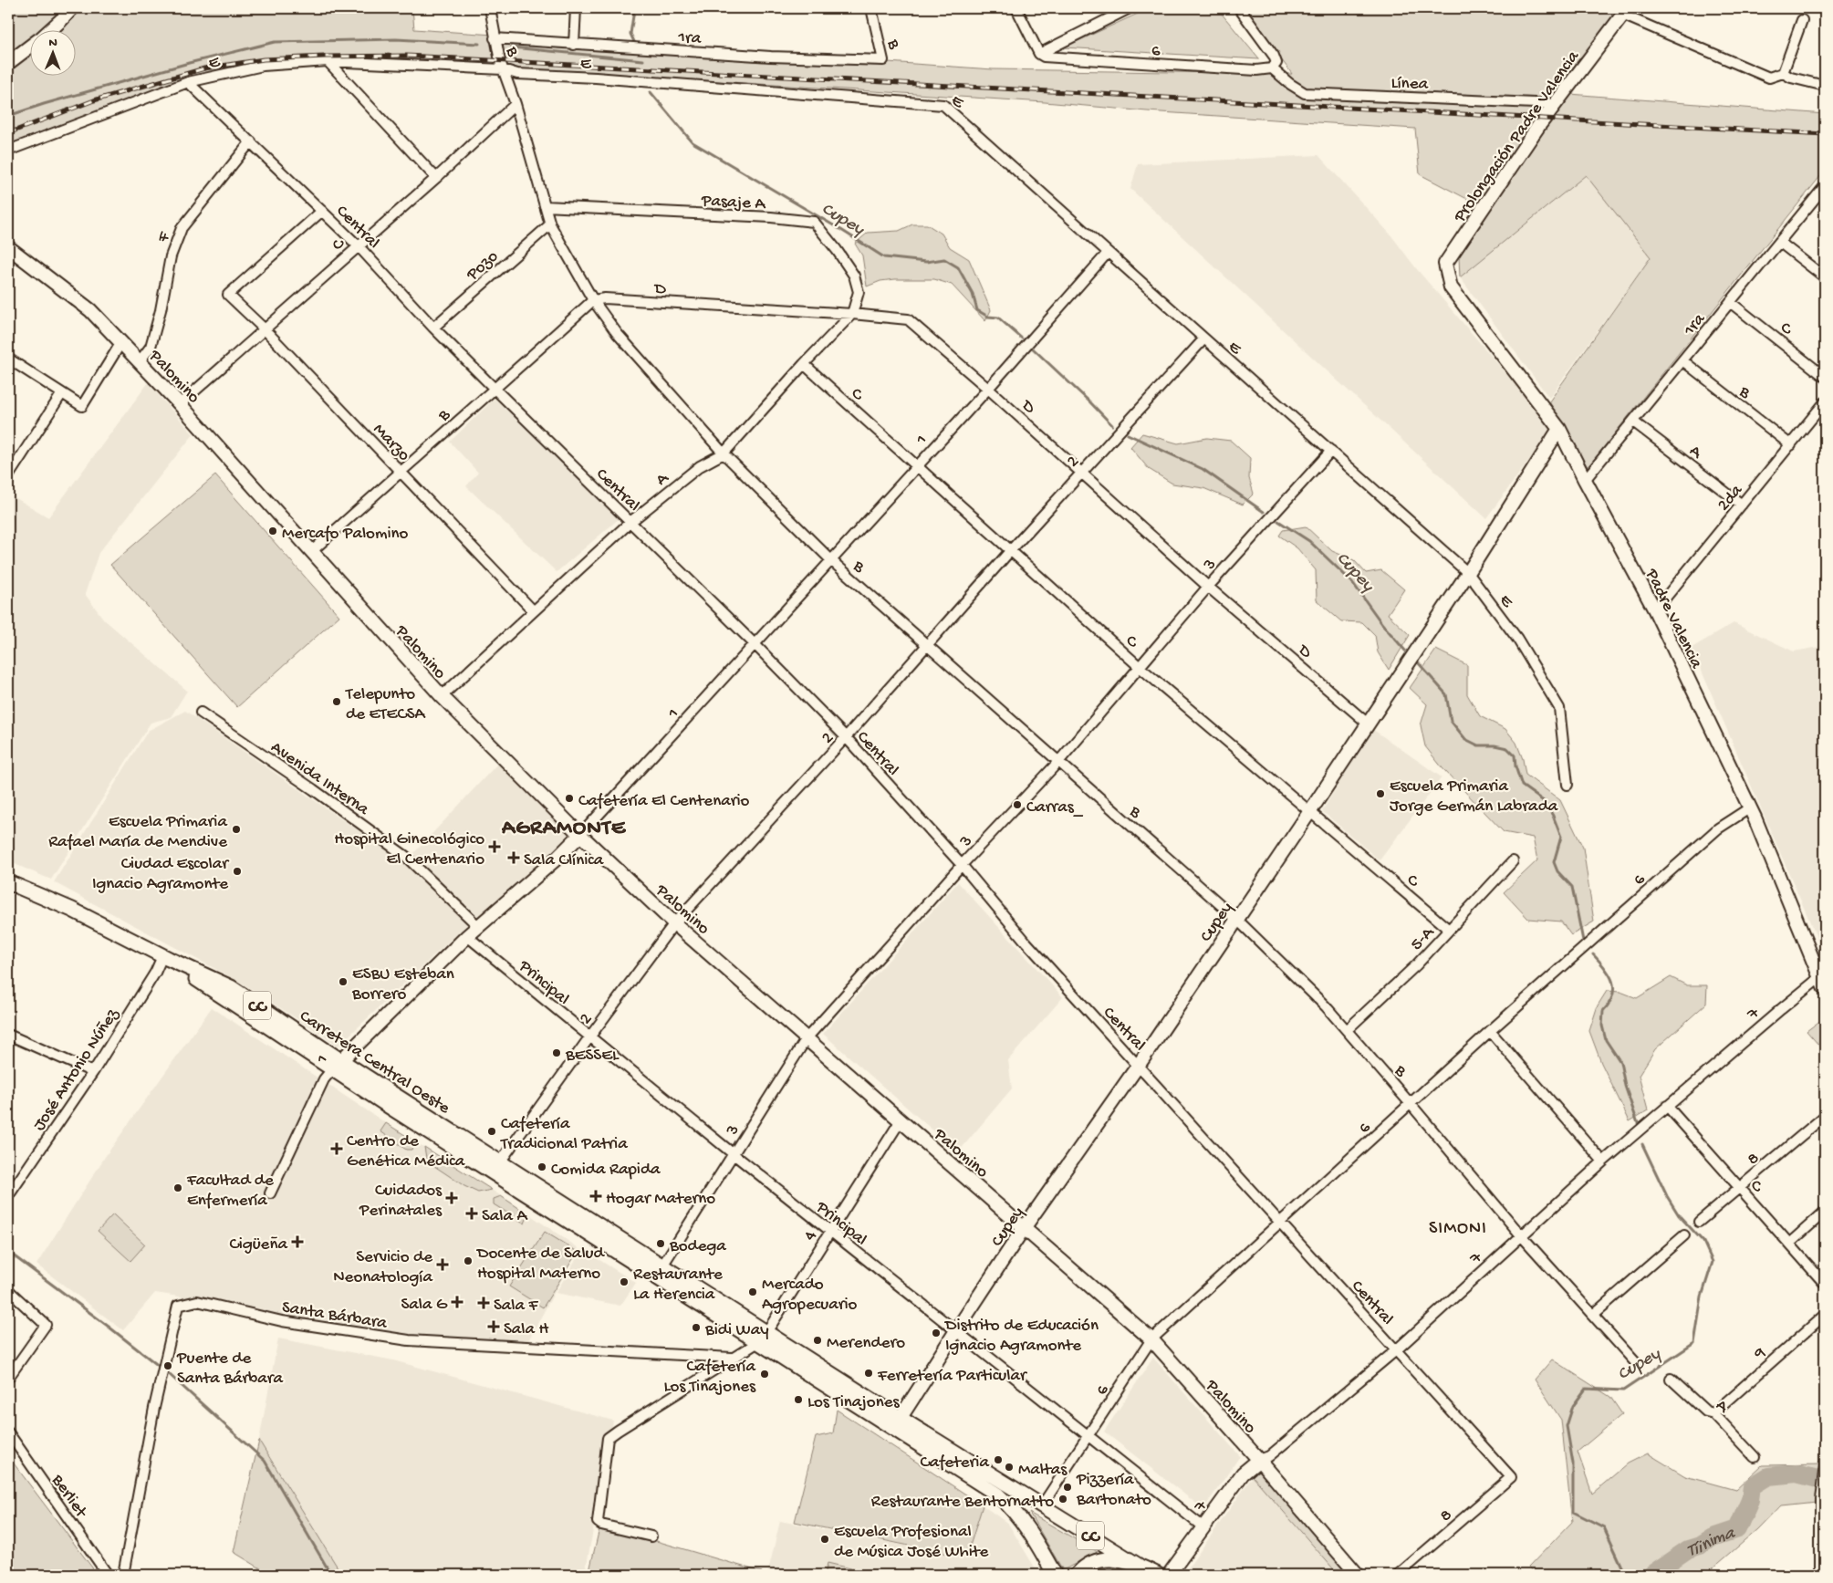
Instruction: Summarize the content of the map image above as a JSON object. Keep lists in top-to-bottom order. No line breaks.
{"streets":{"main road":["CC","Carretera Central Oeste"],"street":["1ra","B","6","E","Línea","Prolongación Padre Valencia","Pasaje A","Central","F","C","Pozo","D","Palomino","1","Marzo","A","2","2da","3","Padre Valencia","Avenida Interna","Cupey","5-A","Principal","7","José Antonio Núñez","8","4","Santa Bárbara","9","Berliet"]},"crossings":[["1ra","B"],["1ra","C"],["1ra","A"],["1ra","Padre Valencia"],["B","6"],["B","E"],["B","Pasaje A"],["B","Central"],["B","C"],["B","Pozo"],["B","D"],["B","Palomino"],["B","1"],["B","Marzo"],["B","A"],["B","2"],["B","2da"],["B","3"],["B","Cupey"],["B","5-A"],["B","7"],["6","Línea"],["6","Central"],["6","Palomino"],["6","Padre Valencia"],["6","Principal"],["6","Carretera Central Oeste"],["E","Central"],["E","1"],["E","2"],["E","3"],["E","Cupey"],["Línea","Prolongación Padre Valencia"],["Prolongación Padre Valencia","Padre Valencia"],["Pasaje A","D"],["Pasaje A","A"],["Central","F"],["Central","C"],["Central","Pozo"],["Central","1"],["Central","Marzo"],["Central","A"],["Central","2"],["Central","3"],["Central","Cupey"],["Central","7"],["Central","8"],["F","Palomino"],["C","Palomino"],["C","1"],["C","Marzo"],["C","A"],["C","2"],["C","3"],["C","Cupey"],["C","5-A"],["C","7"],["C","8"],["D","1"],["D","A"],["D","2"],["D","3"],["D","Cupey"],["Palomino","1"],["Palomino","A"],["Palomino","2"],["Palomino","3"],["Palomino","Cupey"],["Palomino","7"],["Palomino","4"],["1","Avenida Interna"],["1","Principal"],["1","Carretera Central Oeste"],["Marzo","A"],["A","2da"],["A","9"],["2","Principal"],["2","Carretera Central Oeste"],["2da","Padre Valencia"],["3","Principal"],["3","Carretera Central Oeste"],["Padre Valencia","Cupey"],["Padre Valencia","7"],["Cupey","Principal"],["Cupey","Carretera Central Oeste"],["Principal","7"],["Principal","4"],["CC","Carretera Central Oeste"],["Carretera Central Oeste","José Antonio Núñez"],["Carretera Central Oeste","4"]],"districts":["AGRAMONTE","SIMONI"],"water":["Cupey","Tíinima"],"places":{"other":["Mercafo Palomino","Telepunto de ETECSA","Escuela Primaria Jorge Germán Labrada","Cafetería El Centenario","Carras_","Escuela Primaria Rafael María de Mendive","Ciudad Escolar Ignacio Agramonte","ESBU Esteban Borrero","BESSEL","Cafetería Tradicional Patria","Comida Rapida","Facultad de Enfermería","Bodega","Docente de Salud Hospital Materno","Restaurante La Herencia","Mercado Agropecuario","Bidi Way","Distrito de Educación Ignacio Agramonte","Merendero","Puente de Santa Bárbara","Ferretería Particular","Cafetería Los Tinajones","Los Tinajones","Cafeteria","Maltas","Pizzería Bartonato","Restaurante Bentornatto","Escuela Profesional de Música José White"],"health":["Hospital Ginecológico El Centenario","Sala Clínica","Centro de Genética Médica","Hogar Materno","Cuidados Perinatales","Sala A","Cigüeña","Servicio de Neonatología","Sala G","Sala F","Sala H"]},"north":"top"}
